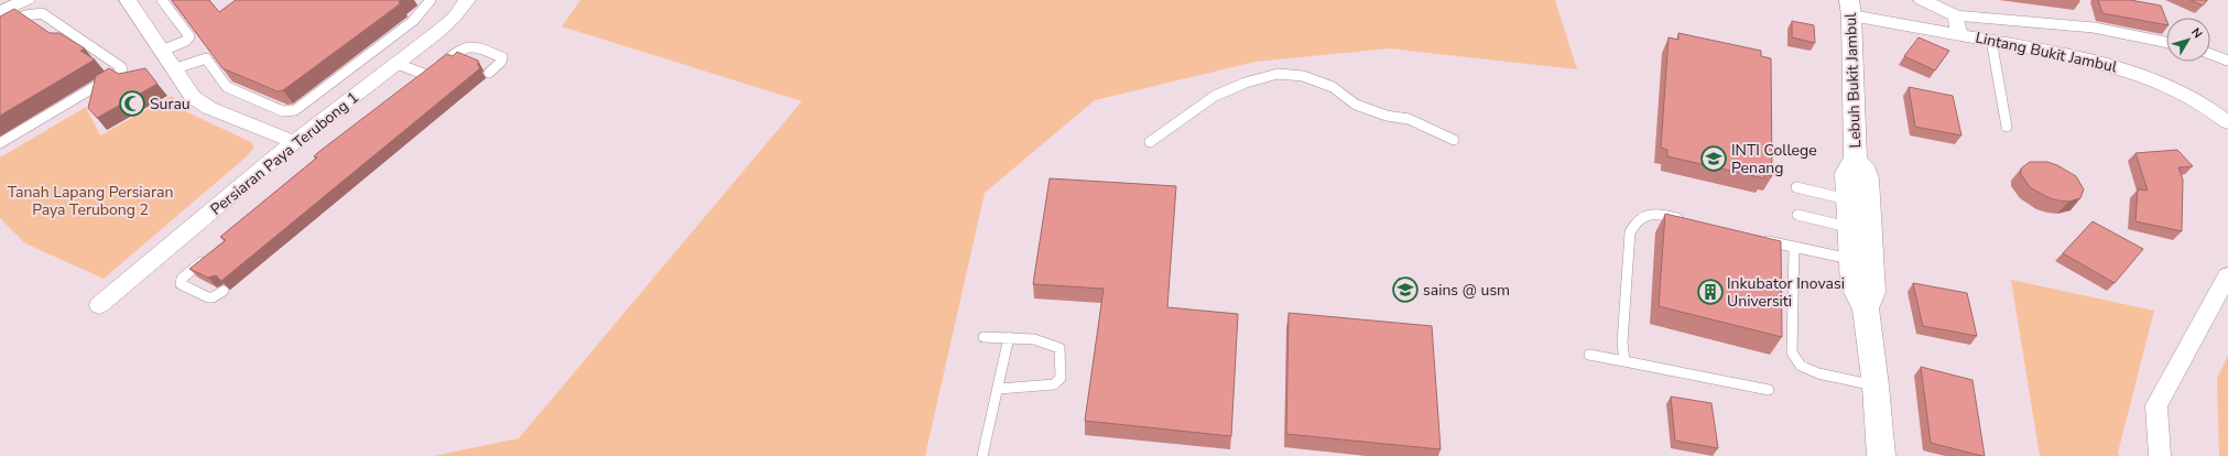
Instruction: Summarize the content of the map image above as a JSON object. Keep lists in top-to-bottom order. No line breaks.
{"streets":{"main road":["Lebuh Bukit Jambul"],"street":["Lintang Bukit Jambul","Persiaran Paya Terubong 1"]},"crossings":[["Lintang Bukit Jambul","Lebuh Bukit Jambul"]],"parks":["Tanah Lapang Persiaran Paya Terubong 2"],"places":{"mosque":["Surau"],"school or university":["INTI College Penang","sains @ usm"],"building":["Inkubator Inovasi Universiti"]},"north":"top right"}
